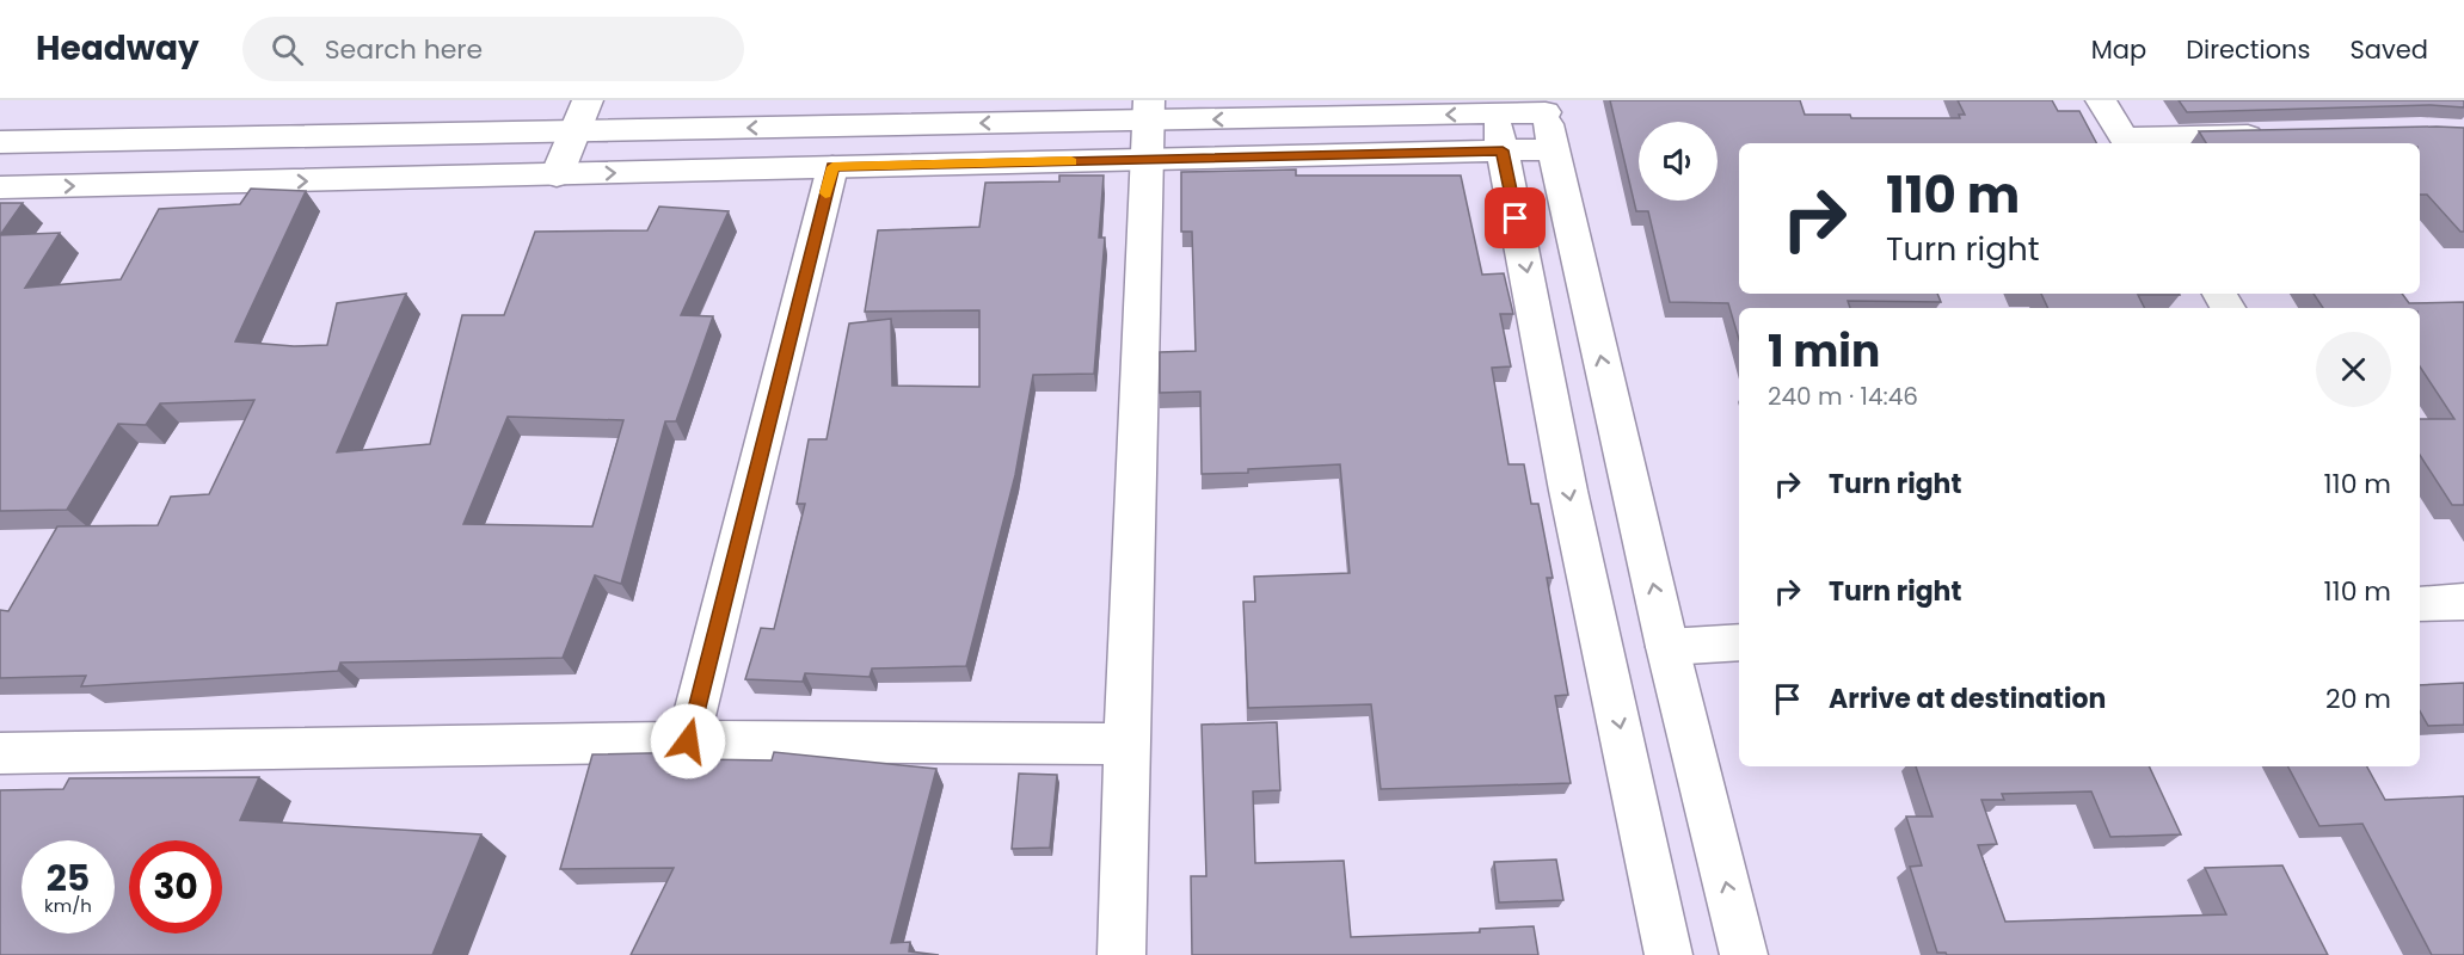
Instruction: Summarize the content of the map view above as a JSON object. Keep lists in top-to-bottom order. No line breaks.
{"page":{"header":"Headway","search":"Search here","nav":["Map","Directions","Saved"],"turn":["110 m","Turn right"],"heading":["1 min","240 m · 14:46"],"list":[{"name":"Turn right","value":"110 m"},{"name":"Turn right","value":"110 m"},{"name":"Arrive at destination","value":"20 m"}],"speed":"25 km/h","limit":"30"}}
